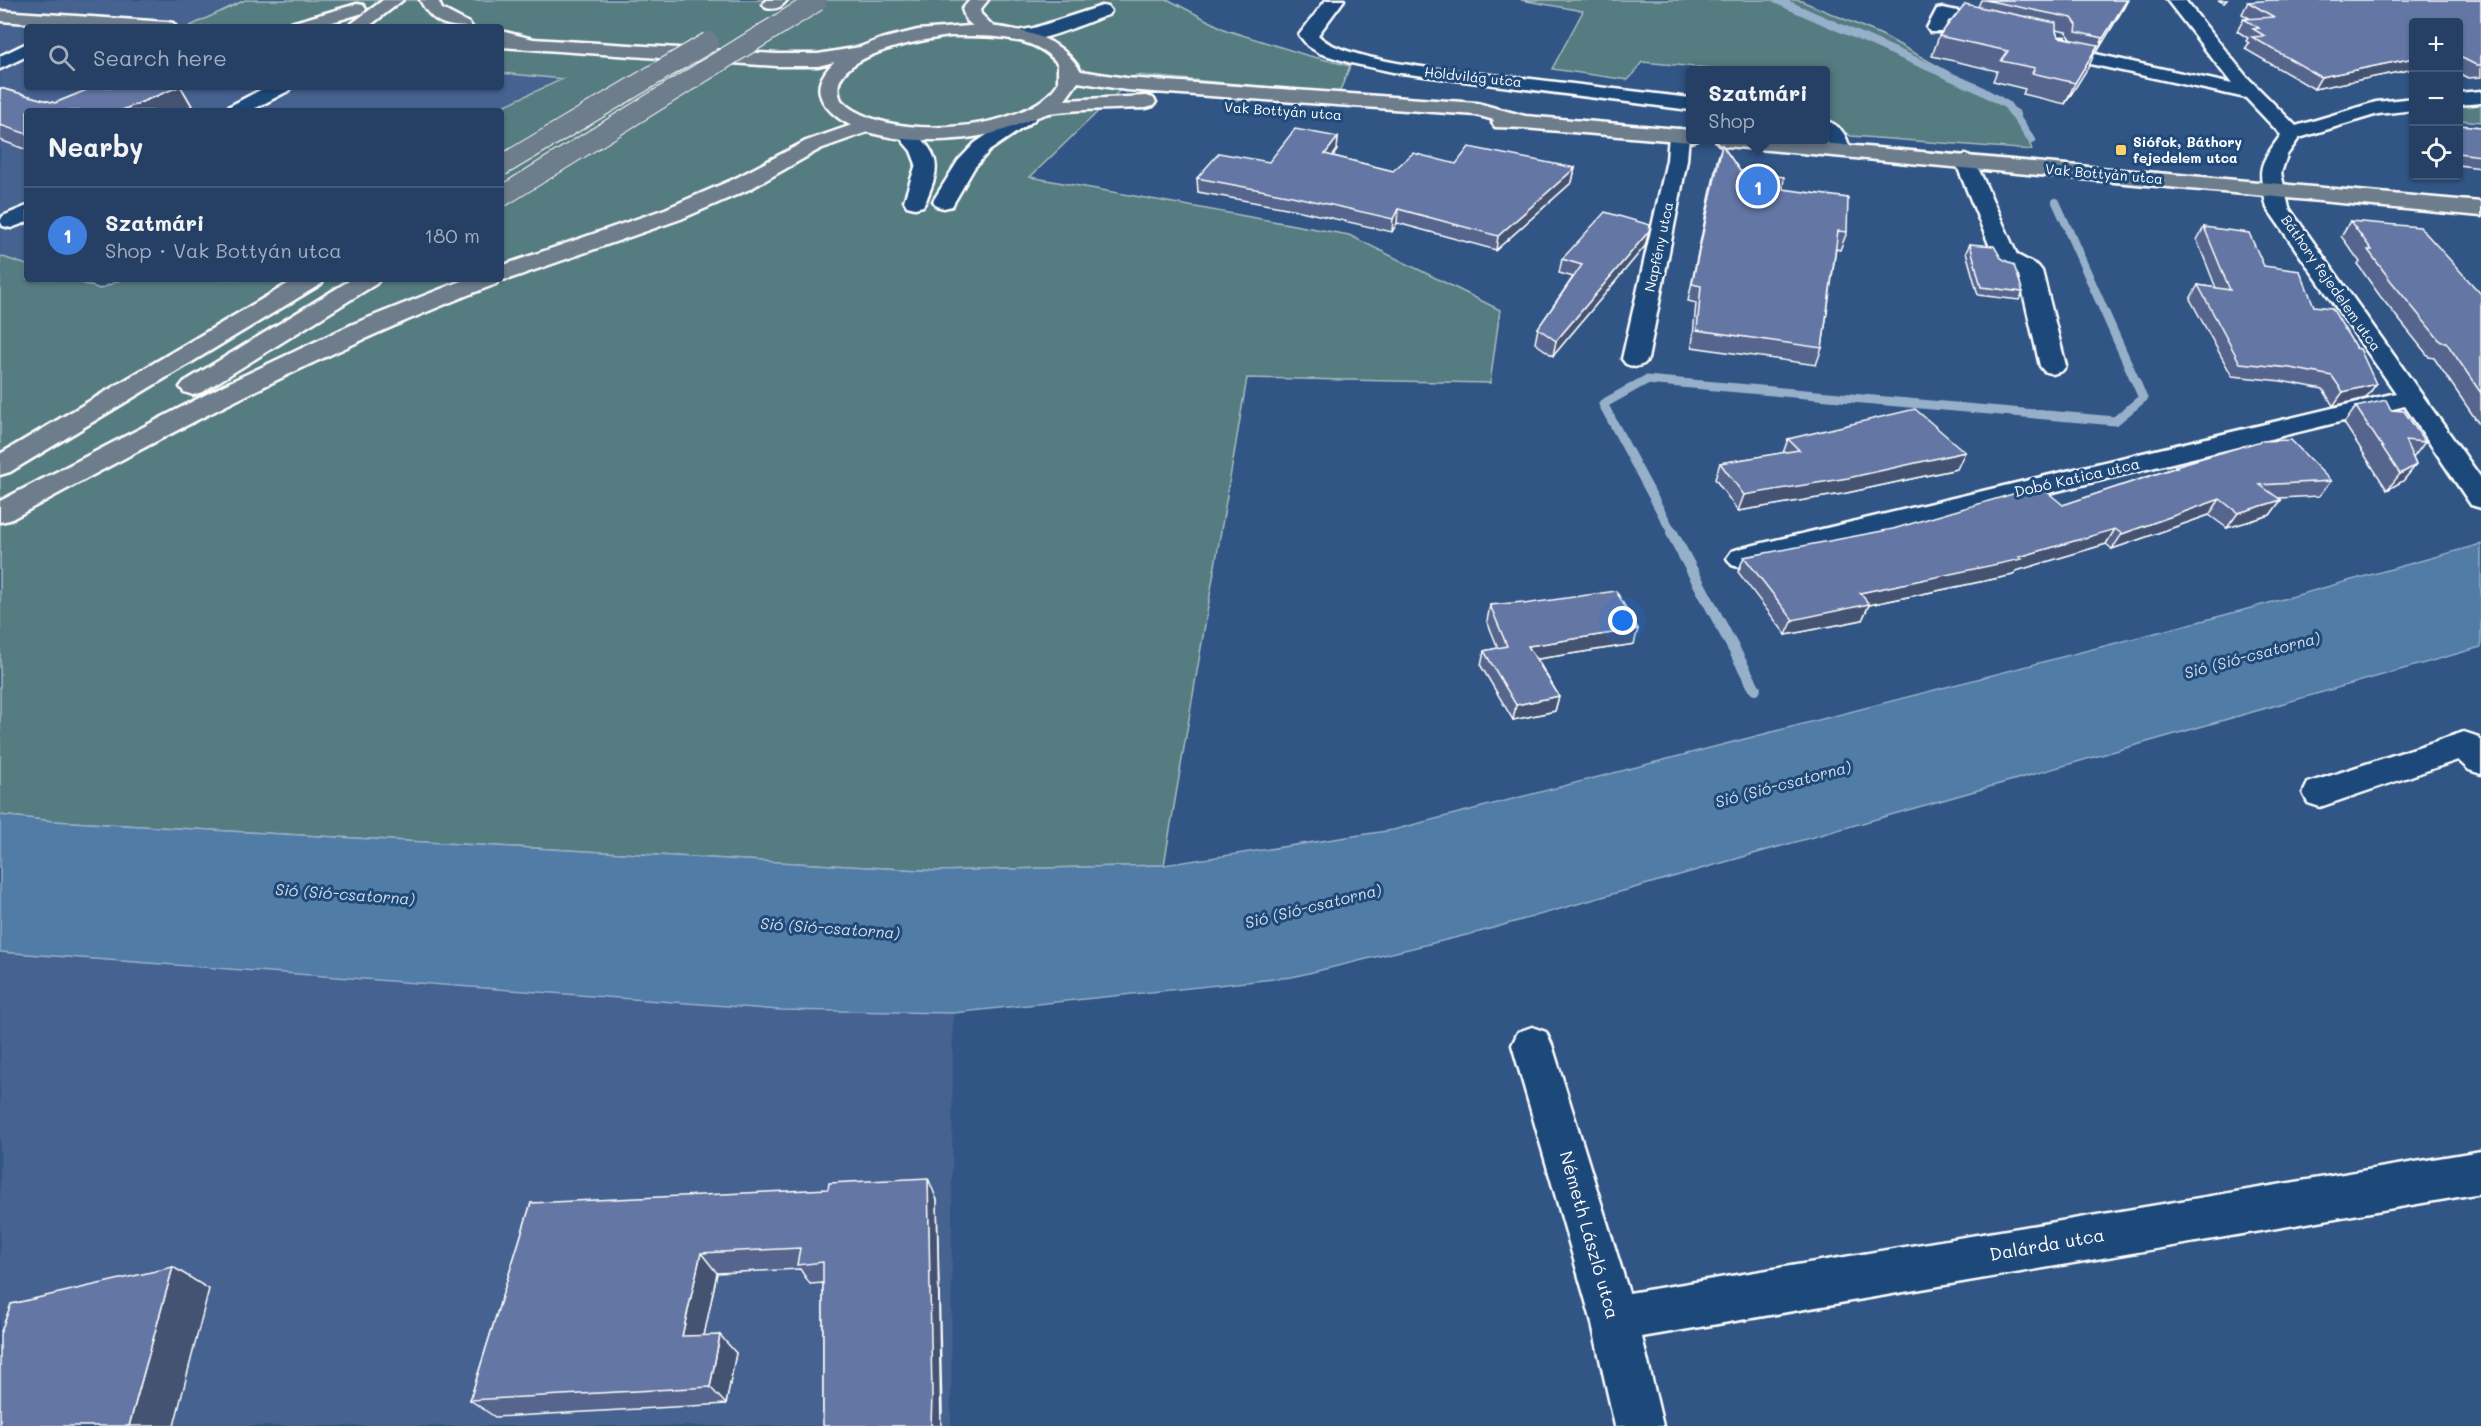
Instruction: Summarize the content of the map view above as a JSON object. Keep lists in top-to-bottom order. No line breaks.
{"streets":{"main road":["Vak Bottyán utca"],"street":["Holdvilág utca","Napfény utca","Báthory fejedelem utca","Dobó Katica utca","Németh László utca","Dalárda utca"]},"crossings":[["Vak Bottyán utca","Napfény utca"],["Vak Bottyán utca","Báthory fejedelem utca"],["Báthory fejedelem utca","Dobó Katica utca"],["Németh László utca","Dalárda utca"]],"water":["Sió (Sió-csatorna)"],"places":{"transit":["Siófok, Báthory fejedelem utca"]},"page":{"map_buttons":["+","−"],"search":"Search here","popup":["Szatmári","Shop"],"heading":"Nearby","pins":"1","list":[{"mark":"1","name":"Szatmári","note":"Shop · Vak Bottyán utca","value":"180 m"}]}}
